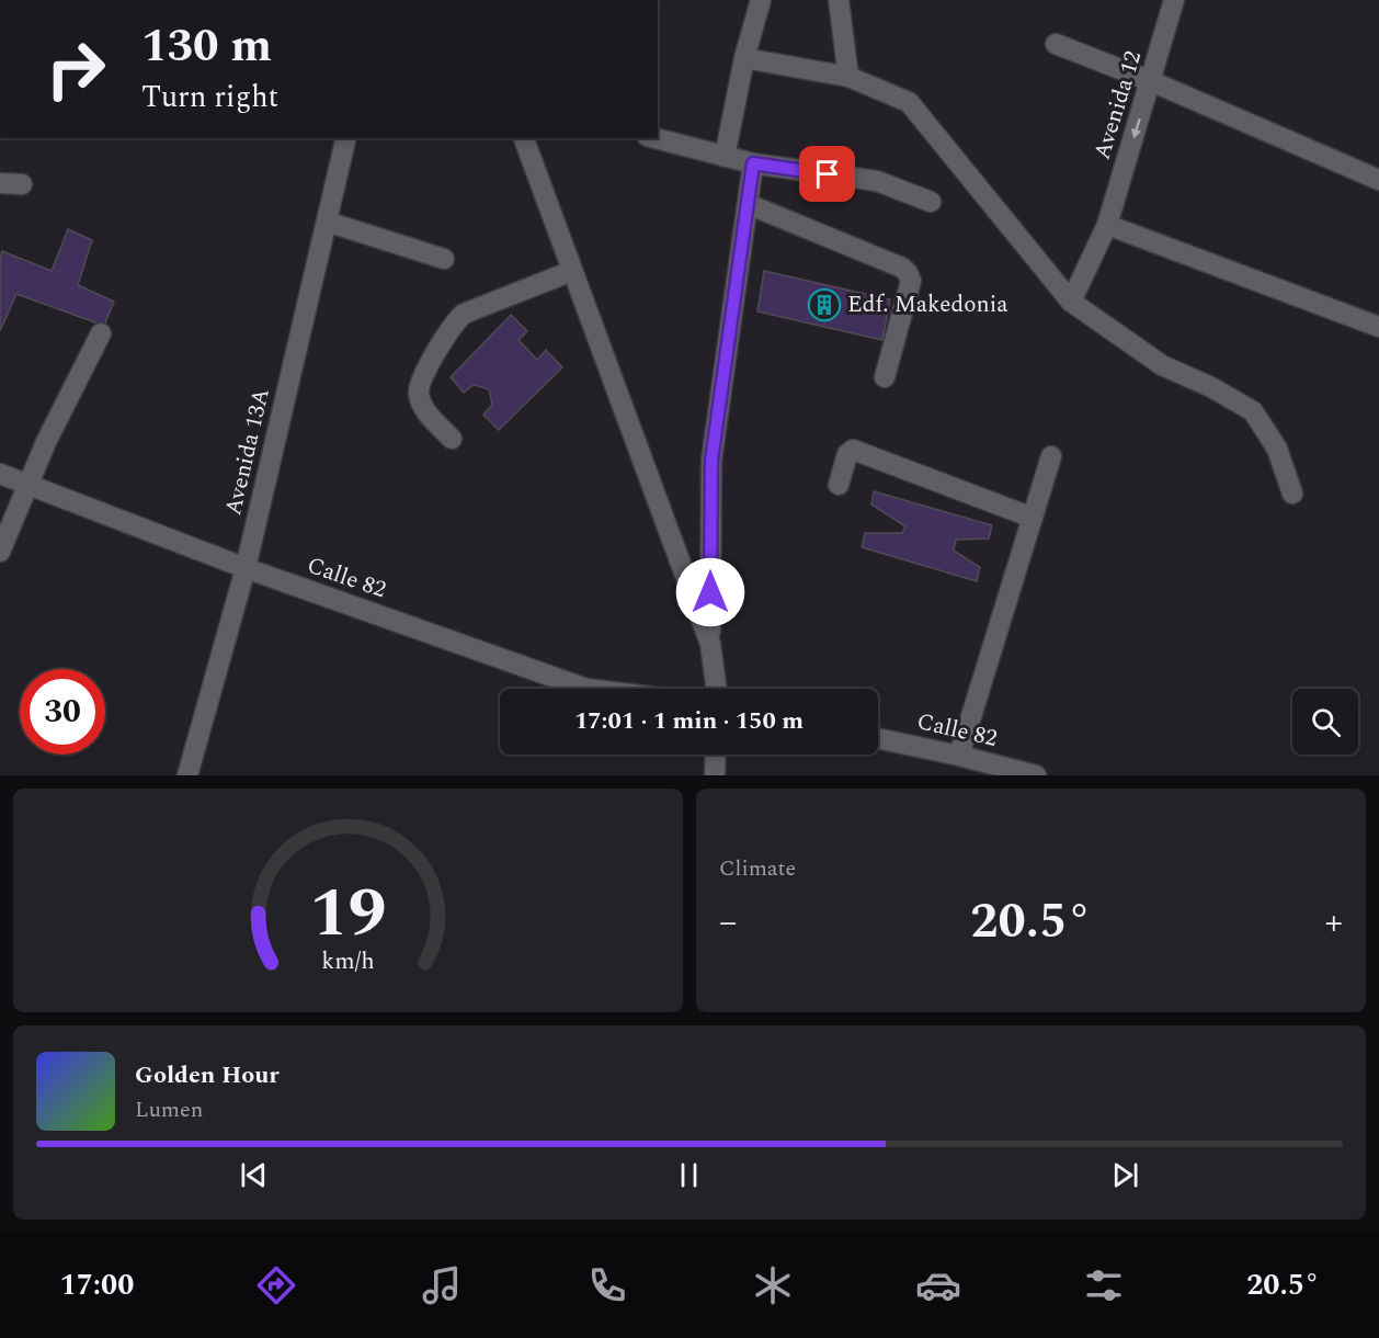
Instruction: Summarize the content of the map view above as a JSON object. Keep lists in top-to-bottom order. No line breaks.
{"streets":{"street":["Avenida 12","Avenida 13A","Calle 82"]},"crossings":[["Avenida 13A","Calle 82"]],"one_way":["Avenida 12"],"places":{"building":["Edf. Makedonia"]},"page":{"turn":["130 m","Turn right"],"limit":"30","trip":"17:01 · 1 min · 150 m","tile":"Climate","heat":["−","20.5°","+"],"song":["Golden Hour","Lumen"],"tabs":["17:00","20.5°"],"gauge":["19","km/h"]}}
